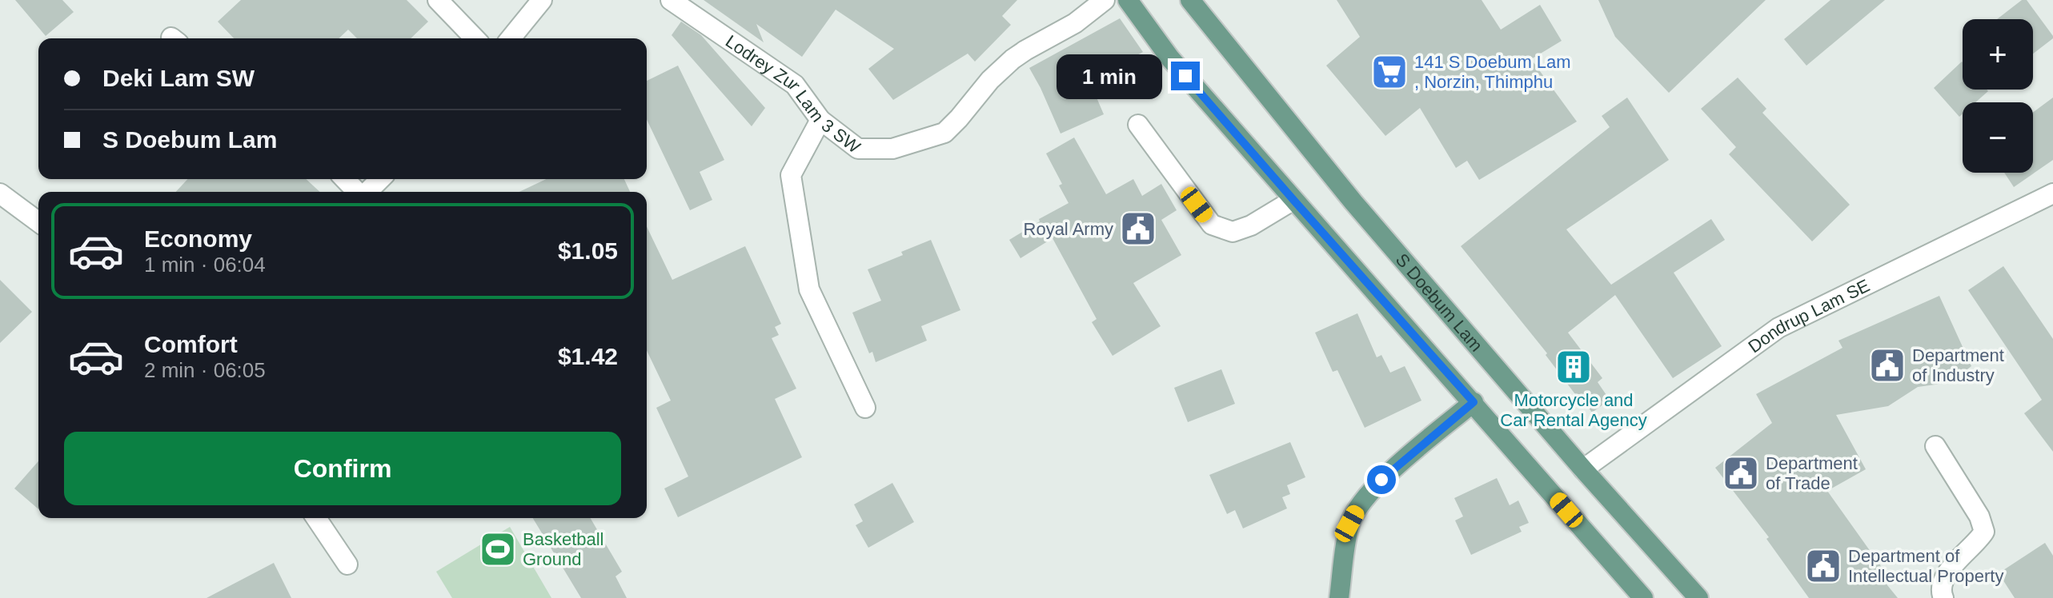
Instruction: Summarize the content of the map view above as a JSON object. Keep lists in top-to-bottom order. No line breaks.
{"streets":{"main road":["S Doebum Lam"],"street":["Lodrey Zur Lam 3 SW","Dondrup Lam SE"]},"crossings":[["S Doebum Lam","Dondrup Lam SE"]],"places":{"supermarket":["141 S Doebum Lam , Norzin, Thimphu"],"public building":["Royal Army","Department of Industry","Department of Trade","Department of Intellectual Property"],"building":["Motorcycle and Car Rental Agency"],"sports":["Basketball Ground"]},"page":{"map_buttons":["+","−"],"banner":["Deki Lam SW","S Doebum Lam"],"bubble":"1 min","list":[{"name":"Economy","note":"1 min · 06:04","value":"$1.05"},{"name":"Comfort","note":"2 min · 06:05","value":"$1.42"}],"buttons":"Confirm"}}
